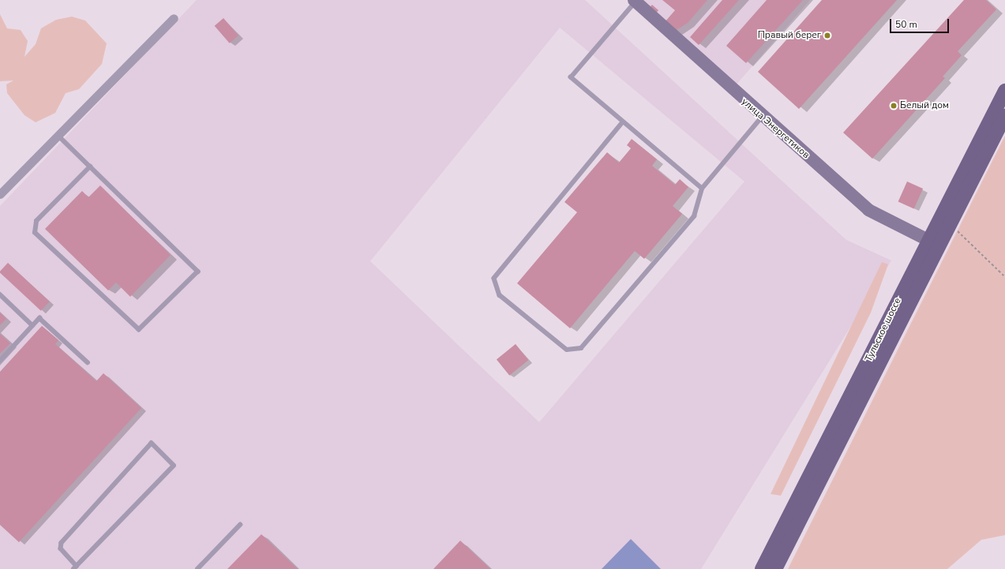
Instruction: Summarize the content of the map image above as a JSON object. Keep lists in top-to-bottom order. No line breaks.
{"streets":{"main road":["Тульское шоссе"],"street":["улица Энергетиков"]},"crossings":[["улица Энергетиков","Тульское шоссе"]],"places":["Правый берег","Белый дом"],"scale_bar":"50 m"}
